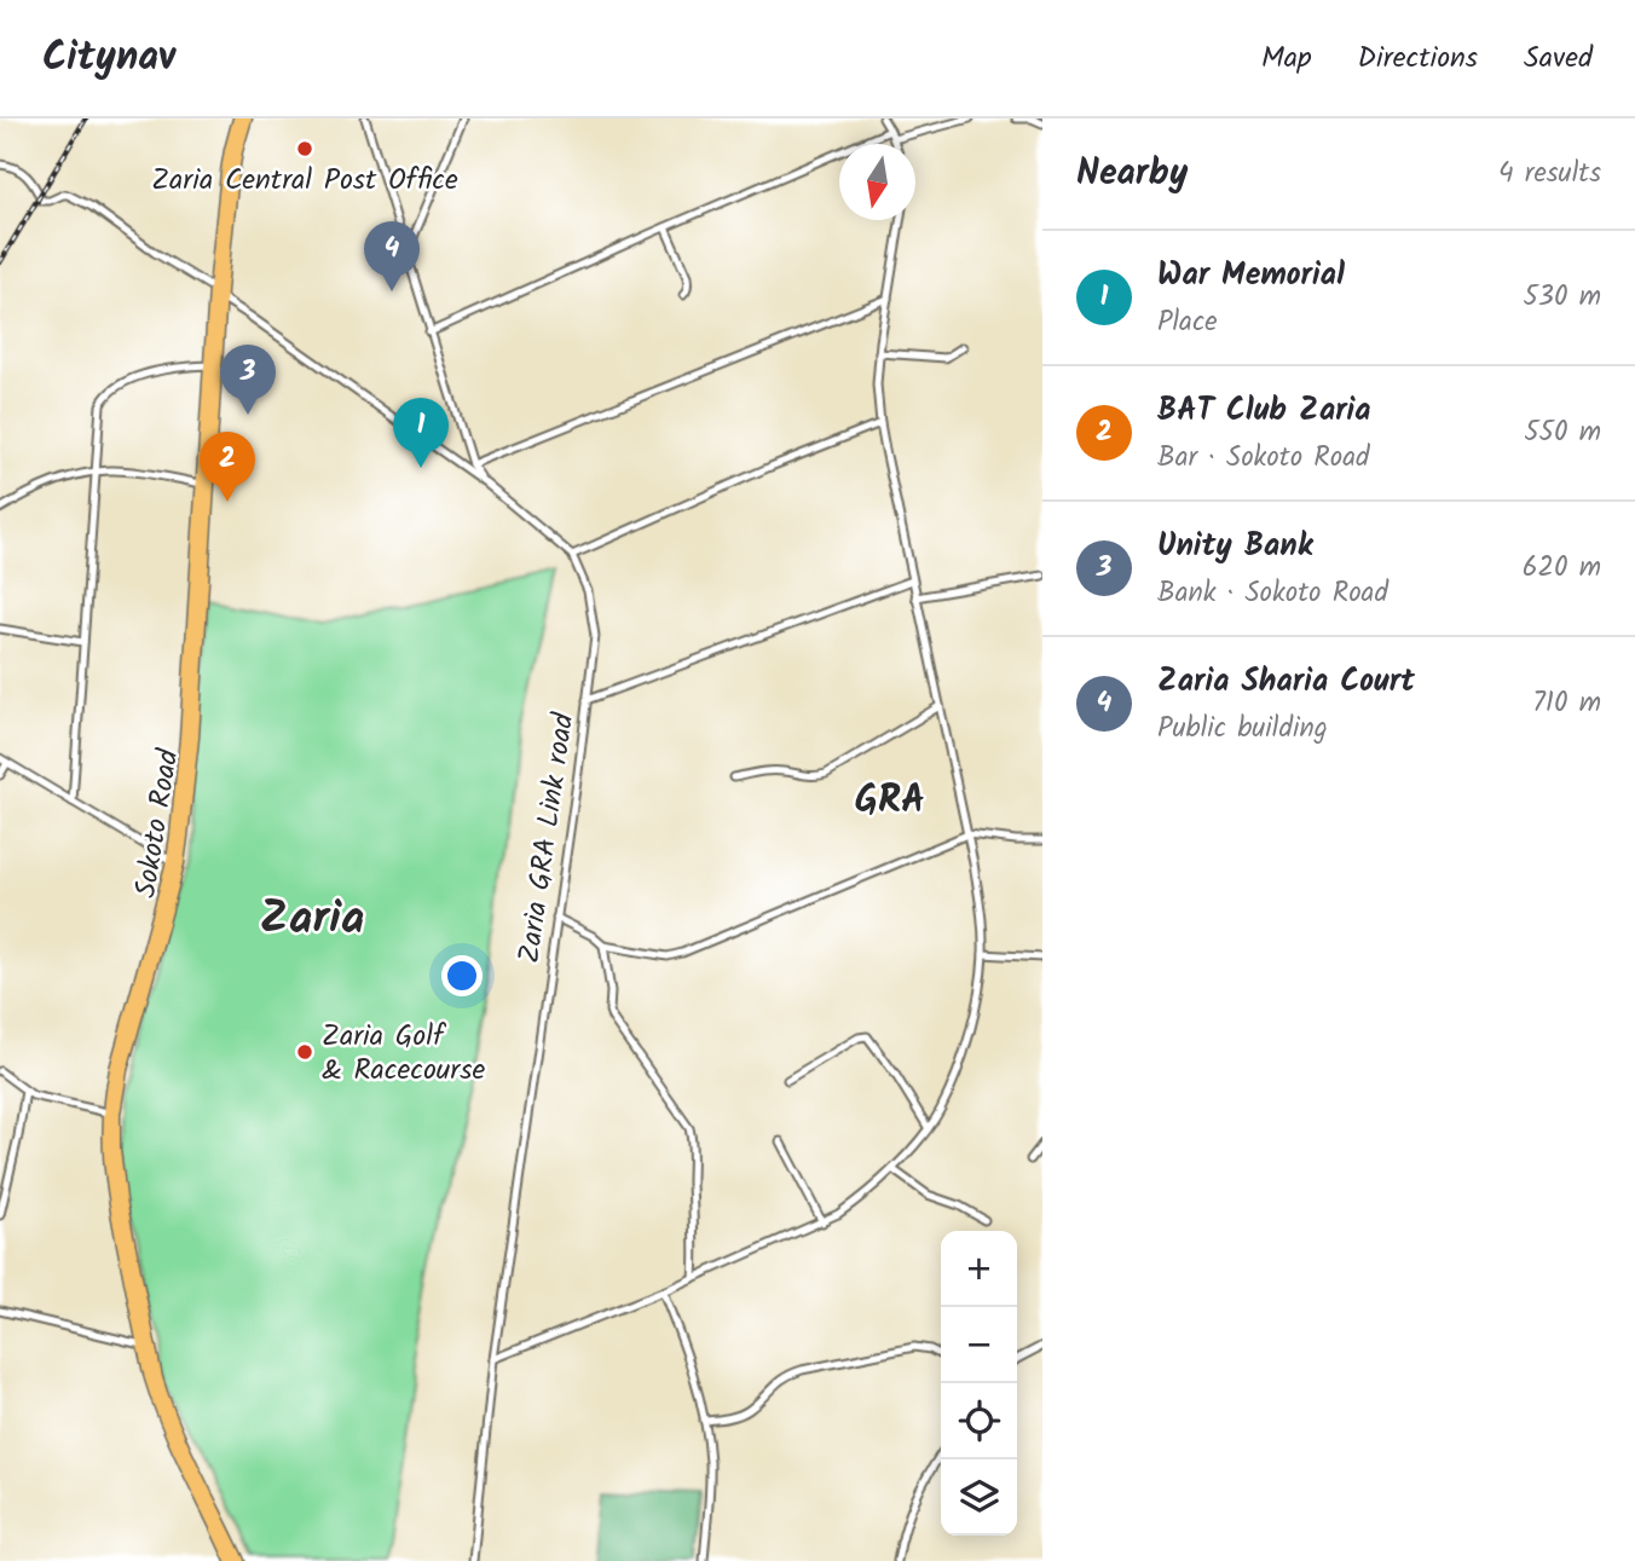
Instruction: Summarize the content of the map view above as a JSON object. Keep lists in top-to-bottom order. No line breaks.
{"streets":{"main road":["Sokoto Road"],"street":["Zaria GRA Link road"]},"crossings":[["Sokoto Road","Zaria GRA Link road"]],"districts":["GRA","Zaria"],"places":["Zaria Central Post Office","Zaria Golf & Racecourse"],"north":"bottom","page":{"header":"Citynav","nav":["Map","Directions","Saved"],"heading":["Nearby","4 results"],"pins":["4","3","1","2"],"list":[{"mark":"1","name":"War Memorial","note":"Place","value":"530 m"},{"mark":"2","name":"BAT Club Zaria","note":"Bar · Sokoto Road","value":"550 m"},{"mark":"3","name":"Unity Bank","note":"Bank · Sokoto Road","value":"620 m"},{"mark":"4","name":"Zaria Sharia Court","note":"Public building","value":"710 m"}],"map_buttons":["+","−"]}}
